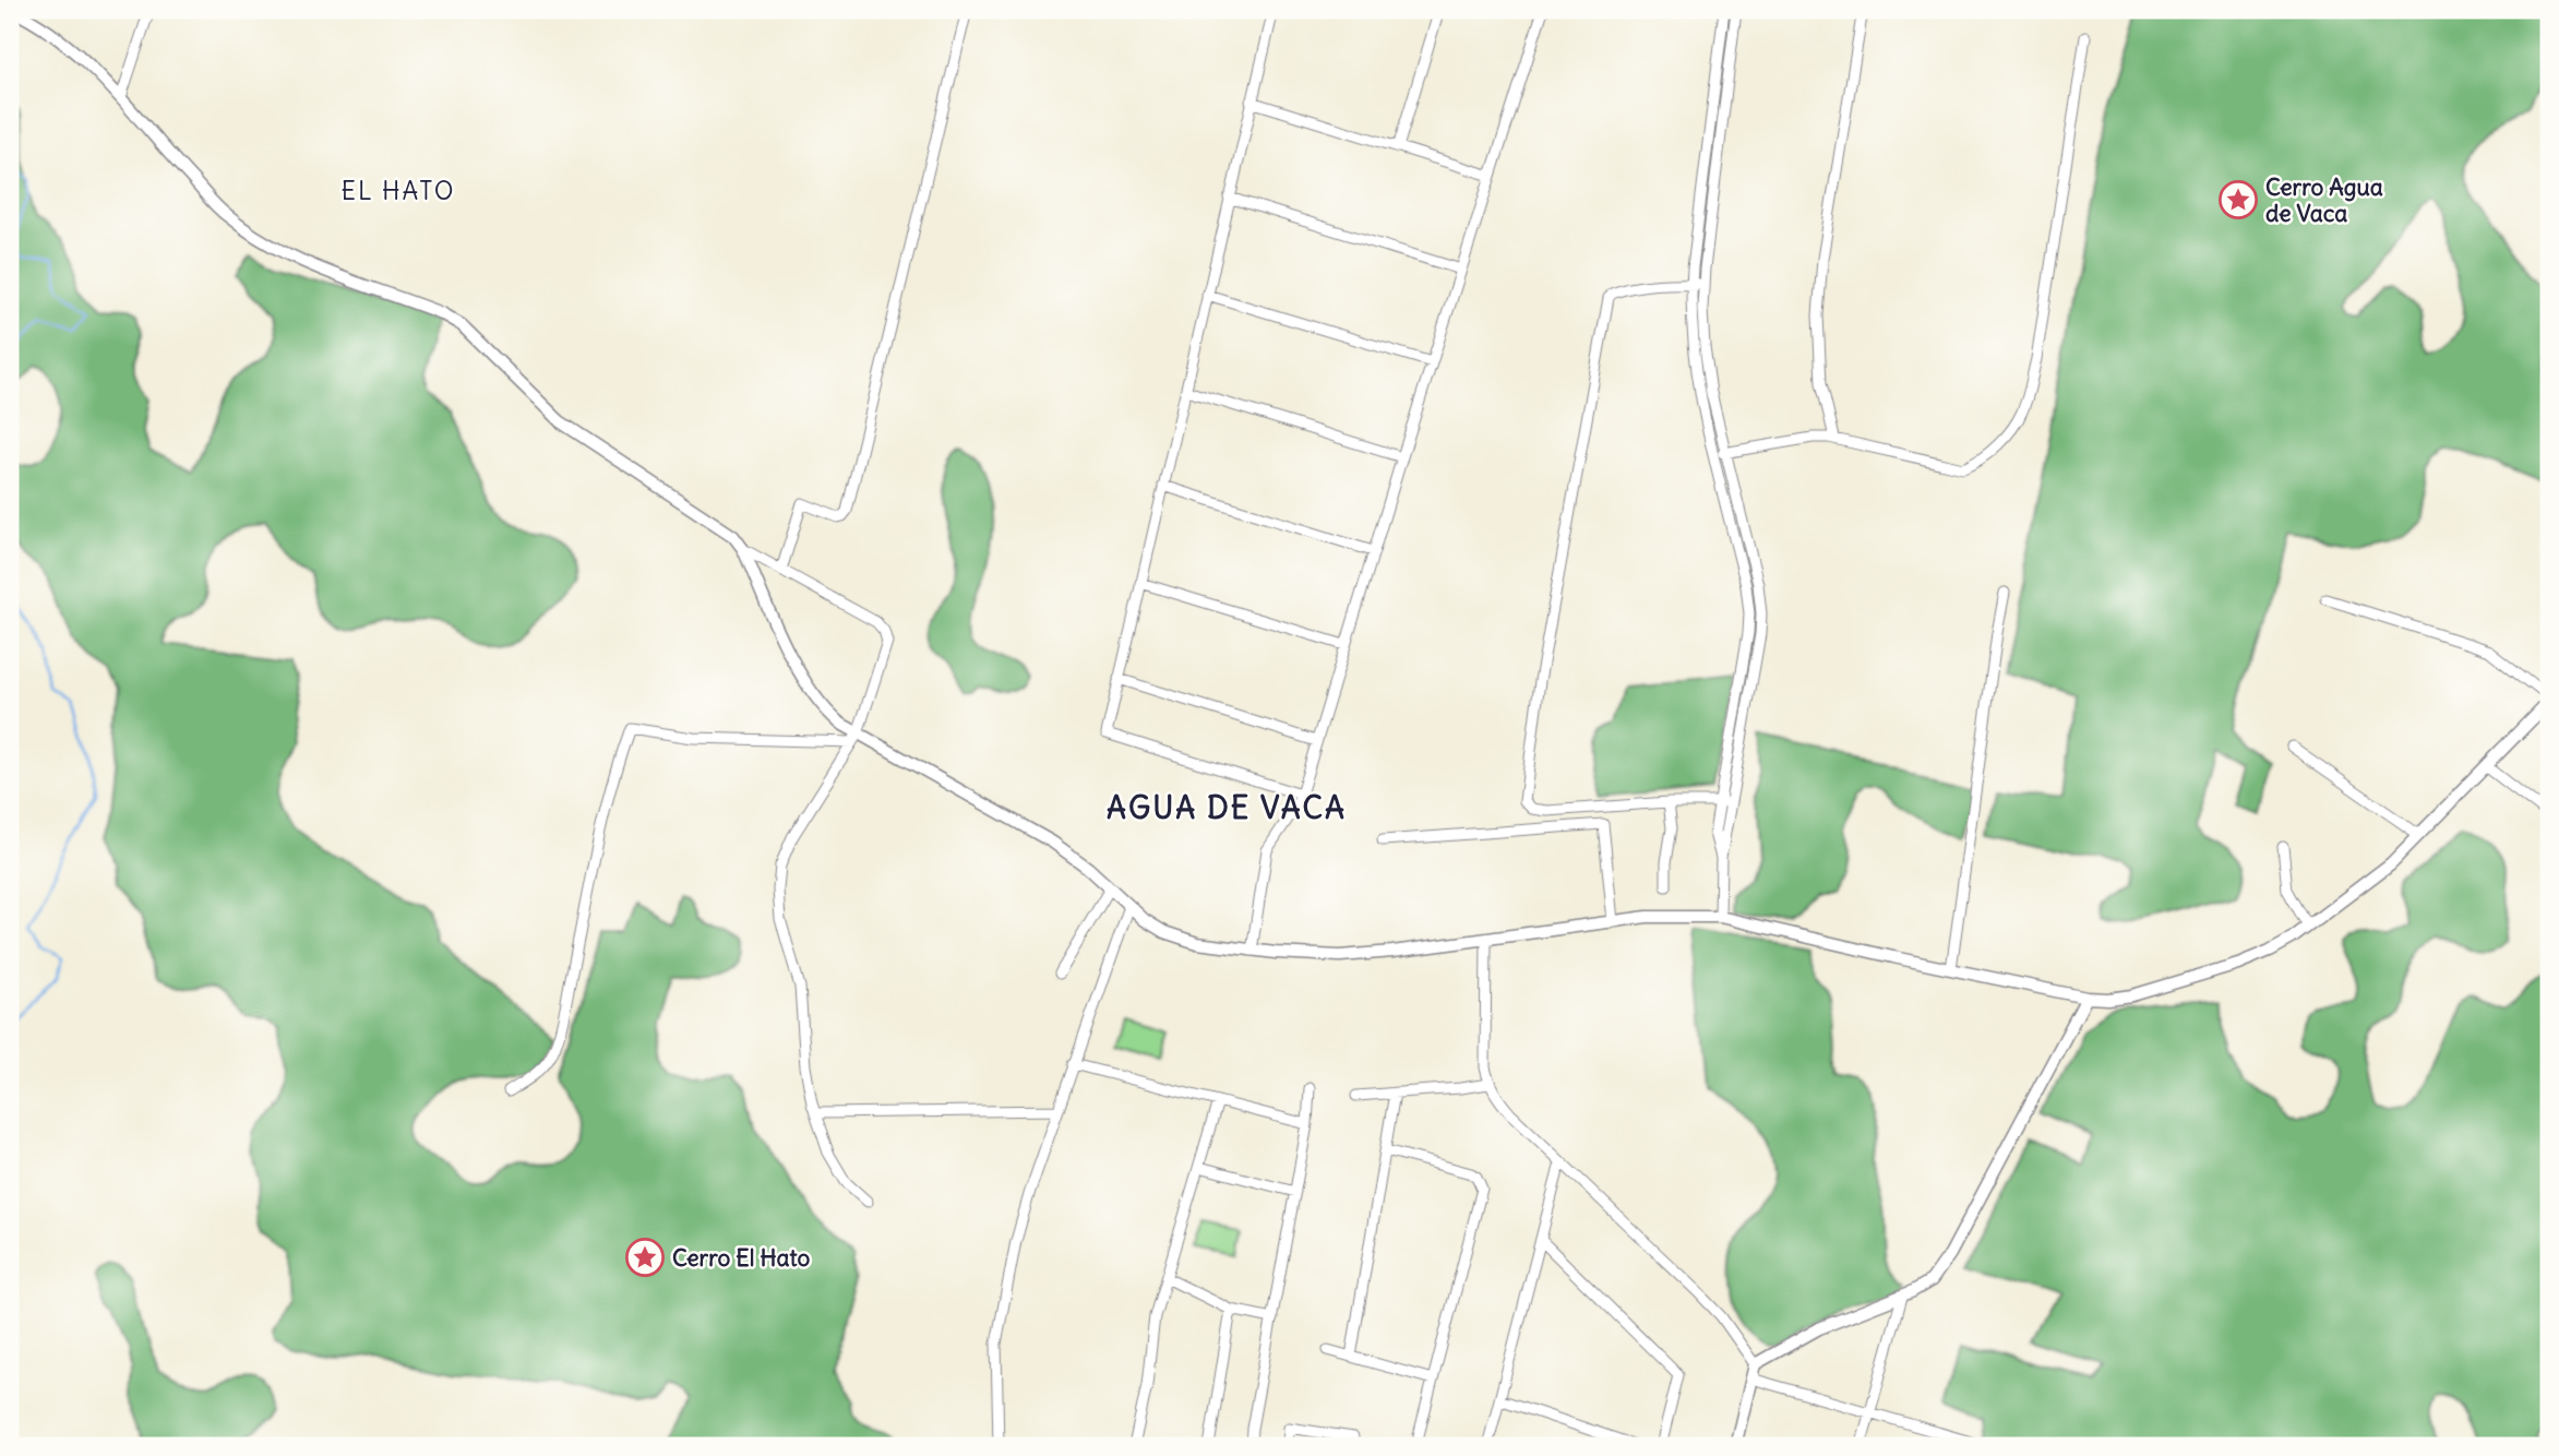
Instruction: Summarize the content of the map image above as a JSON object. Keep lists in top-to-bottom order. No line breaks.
{"districts":["EL HATO","AGUA DE VACA"],"places":{"place":["Cerro Agua de Vaca","Cerro El Hato"]}}
